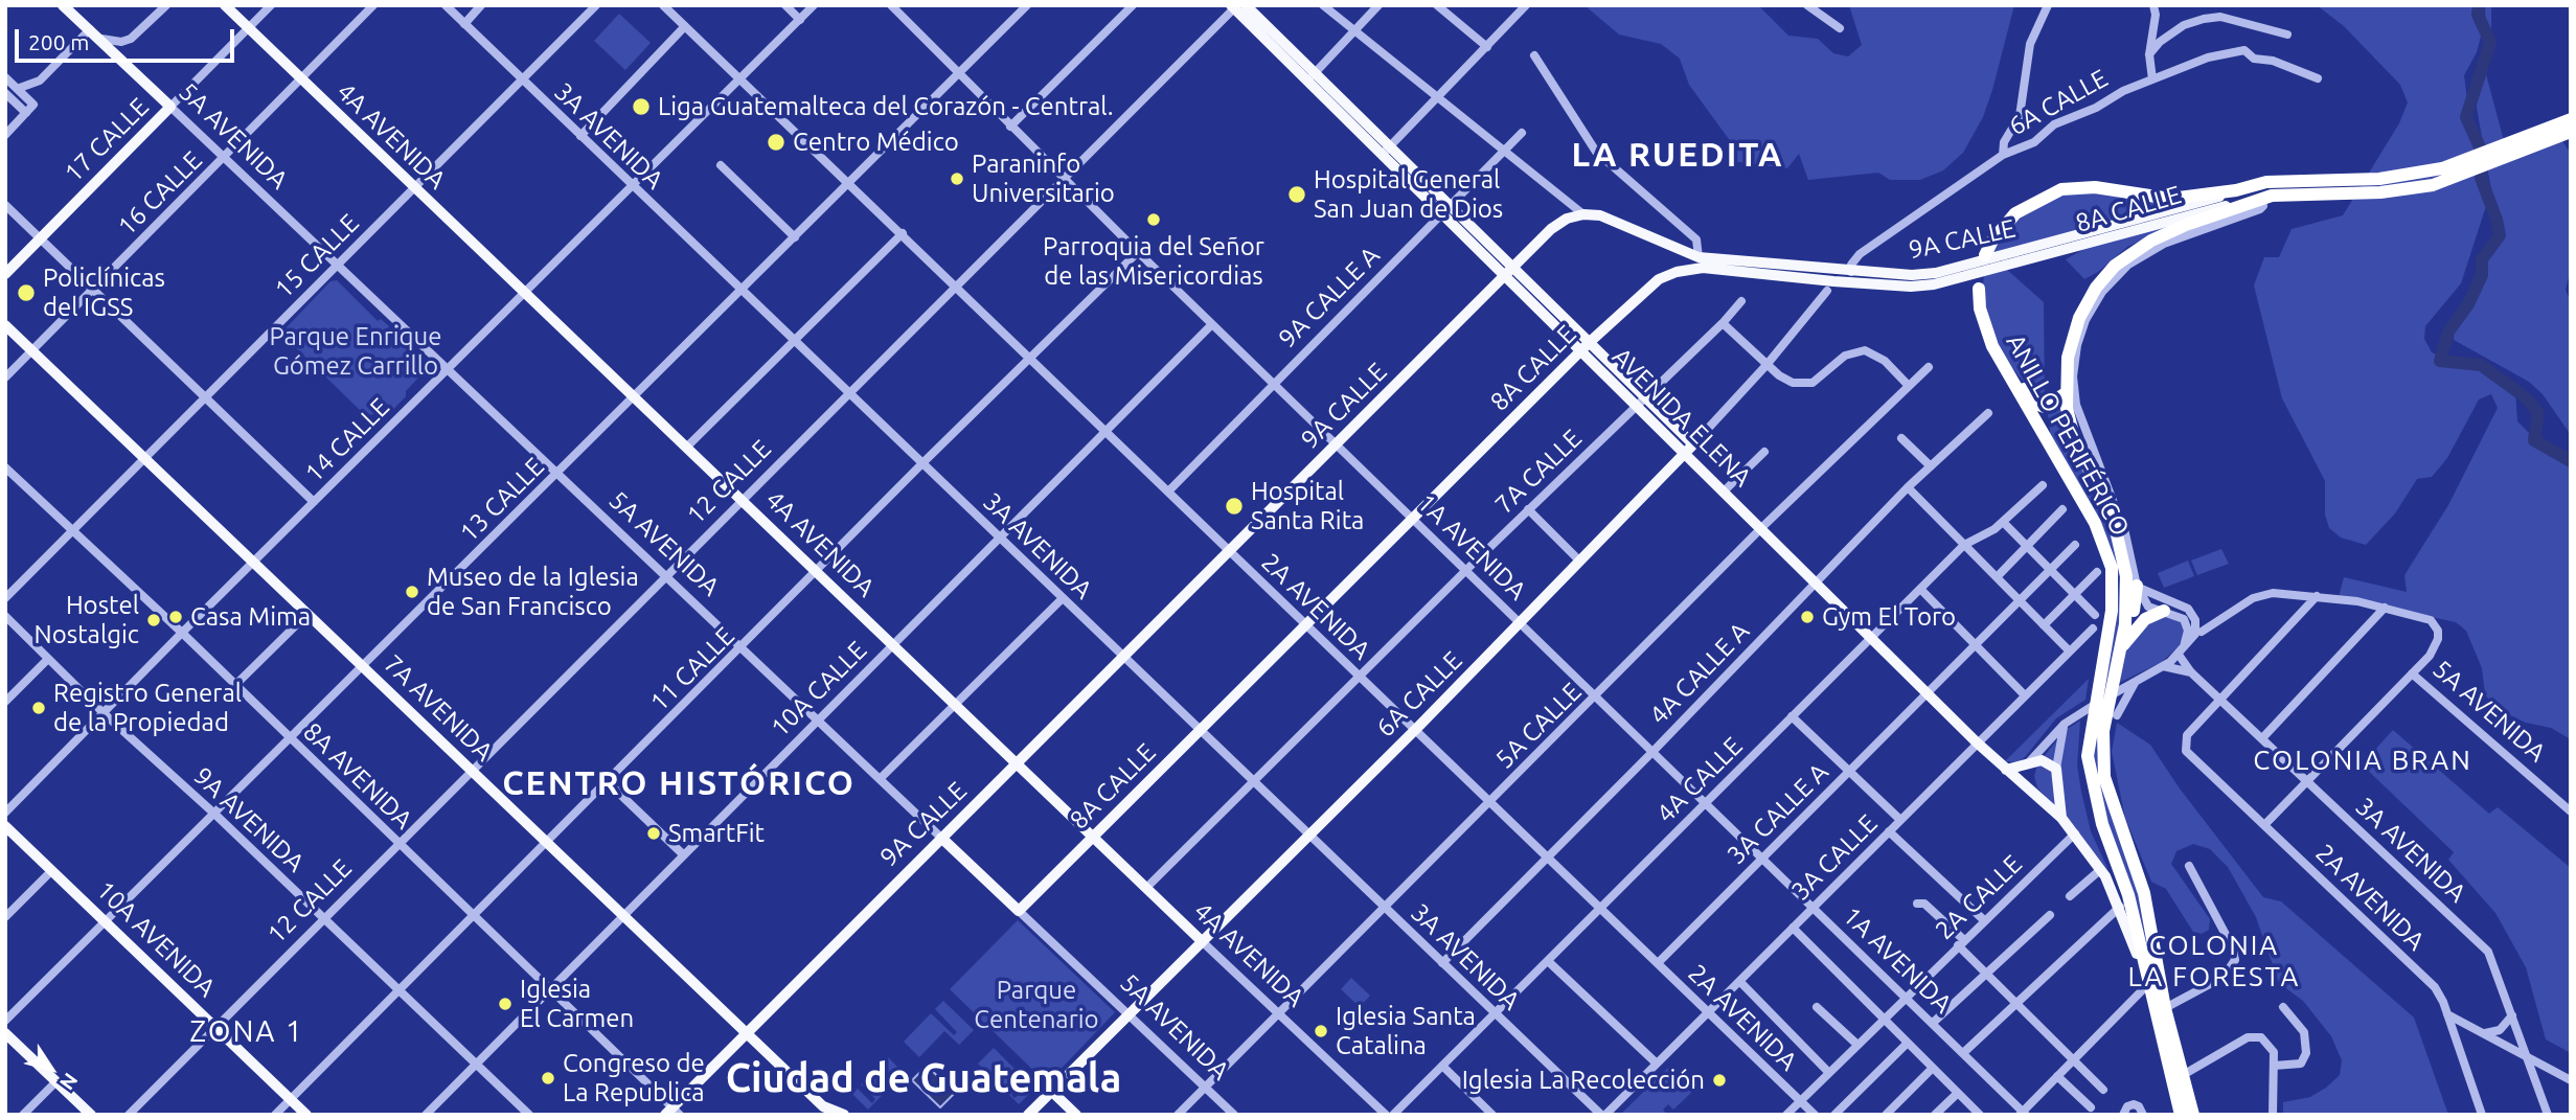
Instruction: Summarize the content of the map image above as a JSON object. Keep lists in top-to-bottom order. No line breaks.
{"streets":{"highway":["ANILLO PERIFÉRICO"],"main road":["6A CALLE","5A AVENIDA","4A AVENIDA","17 CALLE","8A CALLE","9A CALLE","AVENIDA ELENA","7A AVENIDA","10A AVENIDA"],"street":["3A AVENIDA","16 CALLE","15 CALLE","9A CALLE A","14 CALLE","7A CALLE","12 CALLE","13 CALLE","1A AVENIDA","2A AVENIDA","11 CALLE","4A CALLE A","10A CALLE","5A CALLE","8A AVENIDA","4A CALLE","3A CALLE A","9A AVENIDA","3A CALLE","2A CALLE"]},"crossings":[["6A CALLE","5A AVENIDA"],["6A CALLE","4A AVENIDA"],["6A CALLE","3A AVENIDA"],["6A CALLE","9A CALLE"],["6A CALLE","AVENIDA ELENA"],["6A CALLE","1A AVENIDA"],["6A CALLE","2A AVENIDA"],["5A AVENIDA","17 CALLE"],["5A AVENIDA","16 CALLE"],["5A AVENIDA","8A CALLE"],["5A AVENIDA","9A CALLE"],["5A AVENIDA","15 CALLE"],["5A AVENIDA","14 CALLE"],["5A AVENIDA","12 CALLE"],["5A AVENIDA","13 CALLE"],["5A AVENIDA","11 CALLE"],["5A AVENIDA","10A CALLE"],["5A AVENIDA","5A CALLE"],["4A AVENIDA","17 CALLE"],["4A AVENIDA","16 CALLE"],["4A AVENIDA","8A CALLE"],["4A AVENIDA","9A CALLE"],["4A AVENIDA","15 CALLE"],["4A AVENIDA","14 CALLE"],["4A AVENIDA","7A CALLE"],["4A AVENIDA","12 CALLE"],["4A AVENIDA","13 CALLE"],["4A AVENIDA","11 CALLE"],["4A AVENIDA","10A CALLE"],["4A AVENIDA","5A CALLE"],["3A AVENIDA","8A CALLE"],["3A AVENIDA","9A CALLE"],["3A AVENIDA","15 CALLE"],["3A AVENIDA","14 CALLE"],["3A AVENIDA","7A CALLE"],["3A AVENIDA","12 CALLE"],["3A AVENIDA","13 CALLE"],["3A AVENIDA","2A AVENIDA"],["3A AVENIDA","11 CALLE"],["3A AVENIDA","4A CALLE A"],["3A AVENIDA","10A CALLE"],["3A AVENIDA","5A CALLE"],["3A AVENIDA","4A CALLE"],["3A AVENIDA","3A CALLE"],["16 CALLE","7A AVENIDA"],["8A CALLE","AVENIDA ELENA"],["8A CALLE","ANILLO PERIFÉRICO"],["8A CALLE","1A AVENIDA"],["8A CALLE","2A AVENIDA"],["9A CALLE","AVENIDA ELENA"],["9A CALLE","ANILLO PERIFÉRICO"],["9A CALLE","1A AVENIDA"],["9A CALLE","2A AVENIDA"],["9A CALLE","7A AVENIDA"],["9A CALLE","8A AVENIDA"],["15 CALLE","7A AVENIDA"],["15 CALLE","8A AVENIDA"],["9A CALLE A","AVENIDA ELENA"],["9A CALLE A","1A AVENIDA"],["9A CALLE A","2A AVENIDA"],["AVENIDA ELENA","ANILLO PERIFÉRICO"],["AVENIDA ELENA","7A CALLE"],["AVENIDA ELENA","12 CALLE"],["AVENIDA ELENA","4A CALLE A"],["AVENIDA ELENA","5A CALLE"],["AVENIDA ELENA","4A CALLE"],["AVENIDA ELENA","3A CALLE A"],["AVENIDA ELENA","3A CALLE"],["AVENIDA ELENA","2A CALLE"],["14 CALLE","2A AVENIDA"],["14 CALLE","7A AVENIDA"],["14 CALLE","8A AVENIDA"],["14 CALLE","9A AVENIDA"],["7A CALLE","1A AVENIDA"],["7A CALLE","2A AVENIDA"],["12 CALLE","1A AVENIDA"],["12 CALLE","2A AVENIDA"],["12 CALLE","7A AVENIDA"],["12 CALLE","8A AVENIDA"],["12 CALLE","9A AVENIDA"],["12 CALLE","10A AVENIDA"],["13 CALLE","1A AVENIDA"],["13 CALLE","2A AVENIDA"],["13 CALLE","7A AVENIDA"],["13 CALLE","8A AVENIDA"],["13 CALLE","9A AVENIDA"],["13 CALLE","10A AVENIDA"],["1A AVENIDA","11 CALLE"],["1A AVENIDA","4A CALLE A"],["1A AVENIDA","10A CALLE"],["1A AVENIDA","5A CALLE"],["1A AVENIDA","4A CALLE"],["1A AVENIDA","3A CALLE A"],["1A AVENIDA","3A CALLE"],["1A AVENIDA","2A CALLE"],["2A AVENIDA","11 CALLE"],["2A AVENIDA","4A CALLE A"],["2A AVENIDA","10A CALLE"],["2A AVENIDA","5A CALLE"],["2A AVENIDA","4A CALLE"],["2A AVENIDA","3A CALLE A"],["2A AVENIDA","3A CALLE"],["2A AVENIDA","2A CALLE"],["11 CALLE","7A AVENIDA"],["11 CALLE","8A AVENIDA"],["11 CALLE","9A AVENIDA"],["11 CALLE","10A AVENIDA"],["10A CALLE","7A AVENIDA"],["10A CALLE","8A AVENIDA"],["10A CALLE","9A AVENIDA"]],"districts":["LA RUEDITA","COLONIA BRAN","CENTRO HISTÓRICO","COLONIA LA FORESTA","ZONA 1","Ciudad de Guatemala"],"parks":["Parque Enrique Gómez Carrillo","Parque Centenario"],"places":["Liga Guatemalteca del Corazón - Central.","Centro Médico","Paraninfo Universitario","Hospital General San Juan de Dios","Parroquia del Señor de las Misericordias","Policlínicas del IGSS","Hospital Santa Rita","Museo de la Iglesia de San Francisco","Casa Mima","Gym El Toro","Hostel Nostalgic","Registro General de la Propiedad","SmartFit","Iglesia El Carmen","Iglesia Santa Catalina","Congreso de La Republica","Iglesia La Recolección"],"scale_bar":"200 m","north":"bottom right"}
